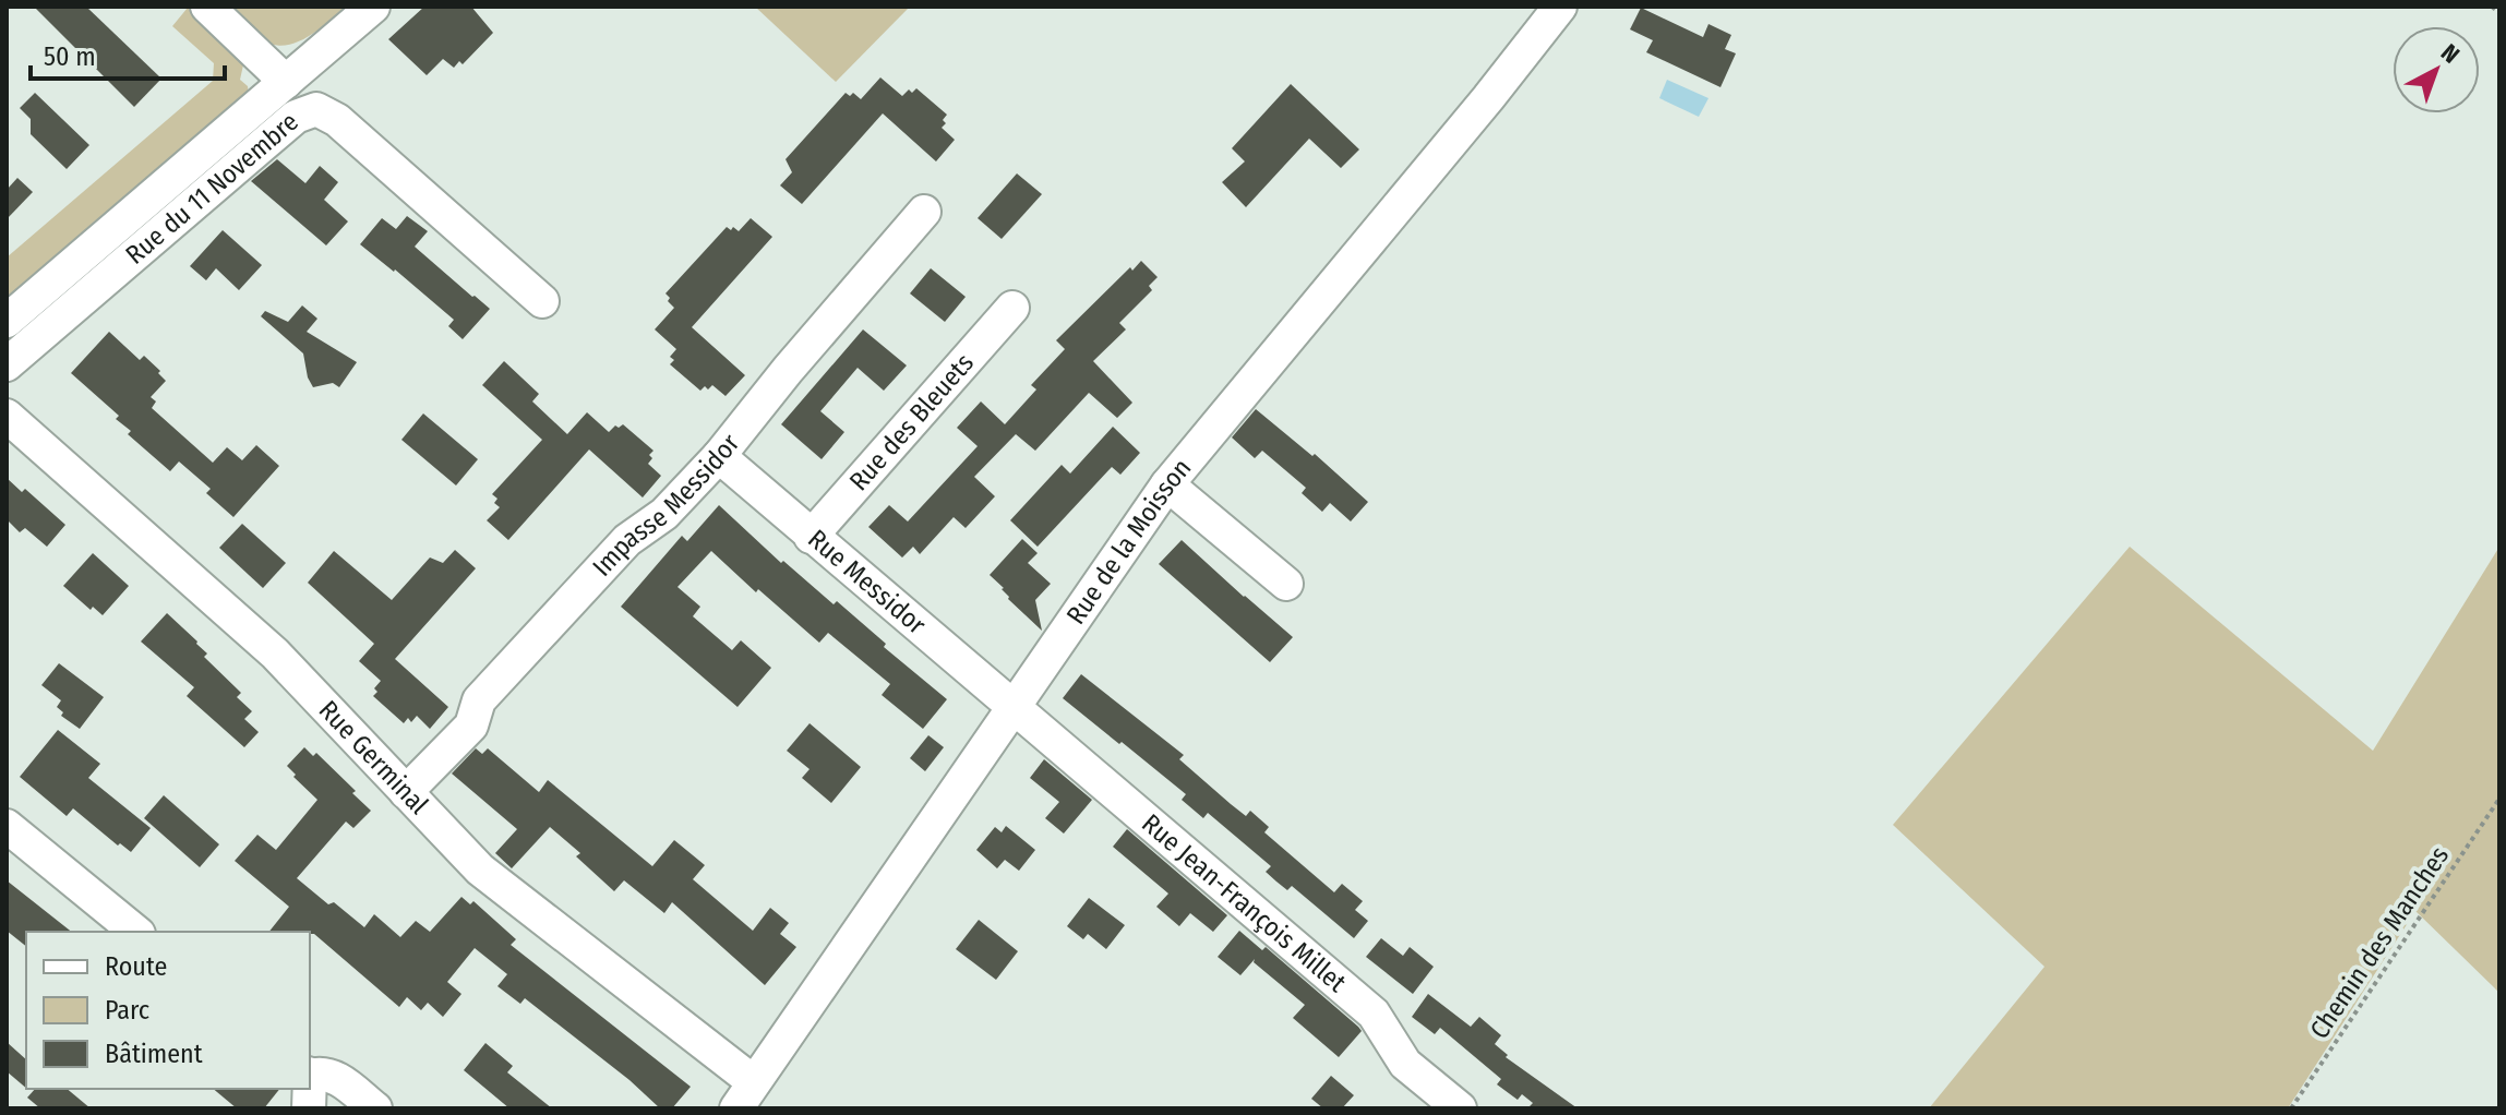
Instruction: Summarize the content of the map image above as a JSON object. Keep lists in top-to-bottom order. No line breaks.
{"streets":{"street":["Rue du 11 Novembre","Rue des Bleuets","Impasse Messidor","Rue de la Moisson","Rue Messidor","Rue Germinal","Rue Jean-François Millet"],"path":["Chemin des Manches"]},"crossings":[["Rue des Bleuets","Rue Messidor"],["Impasse Messidor","Rue Messidor"],["Impasse Messidor","Rue Germinal"],["Rue de la Moisson","Rue Messidor"],["Rue de la Moisson","Rue Germinal"],["Rue de la Moisson","Rue Jean-François Millet"],["Rue Messidor","Rue Jean-François Millet"]],"legend":["Route","Parc","Bâtiment"],"scale_bar":"50 m","north":"top right"}
